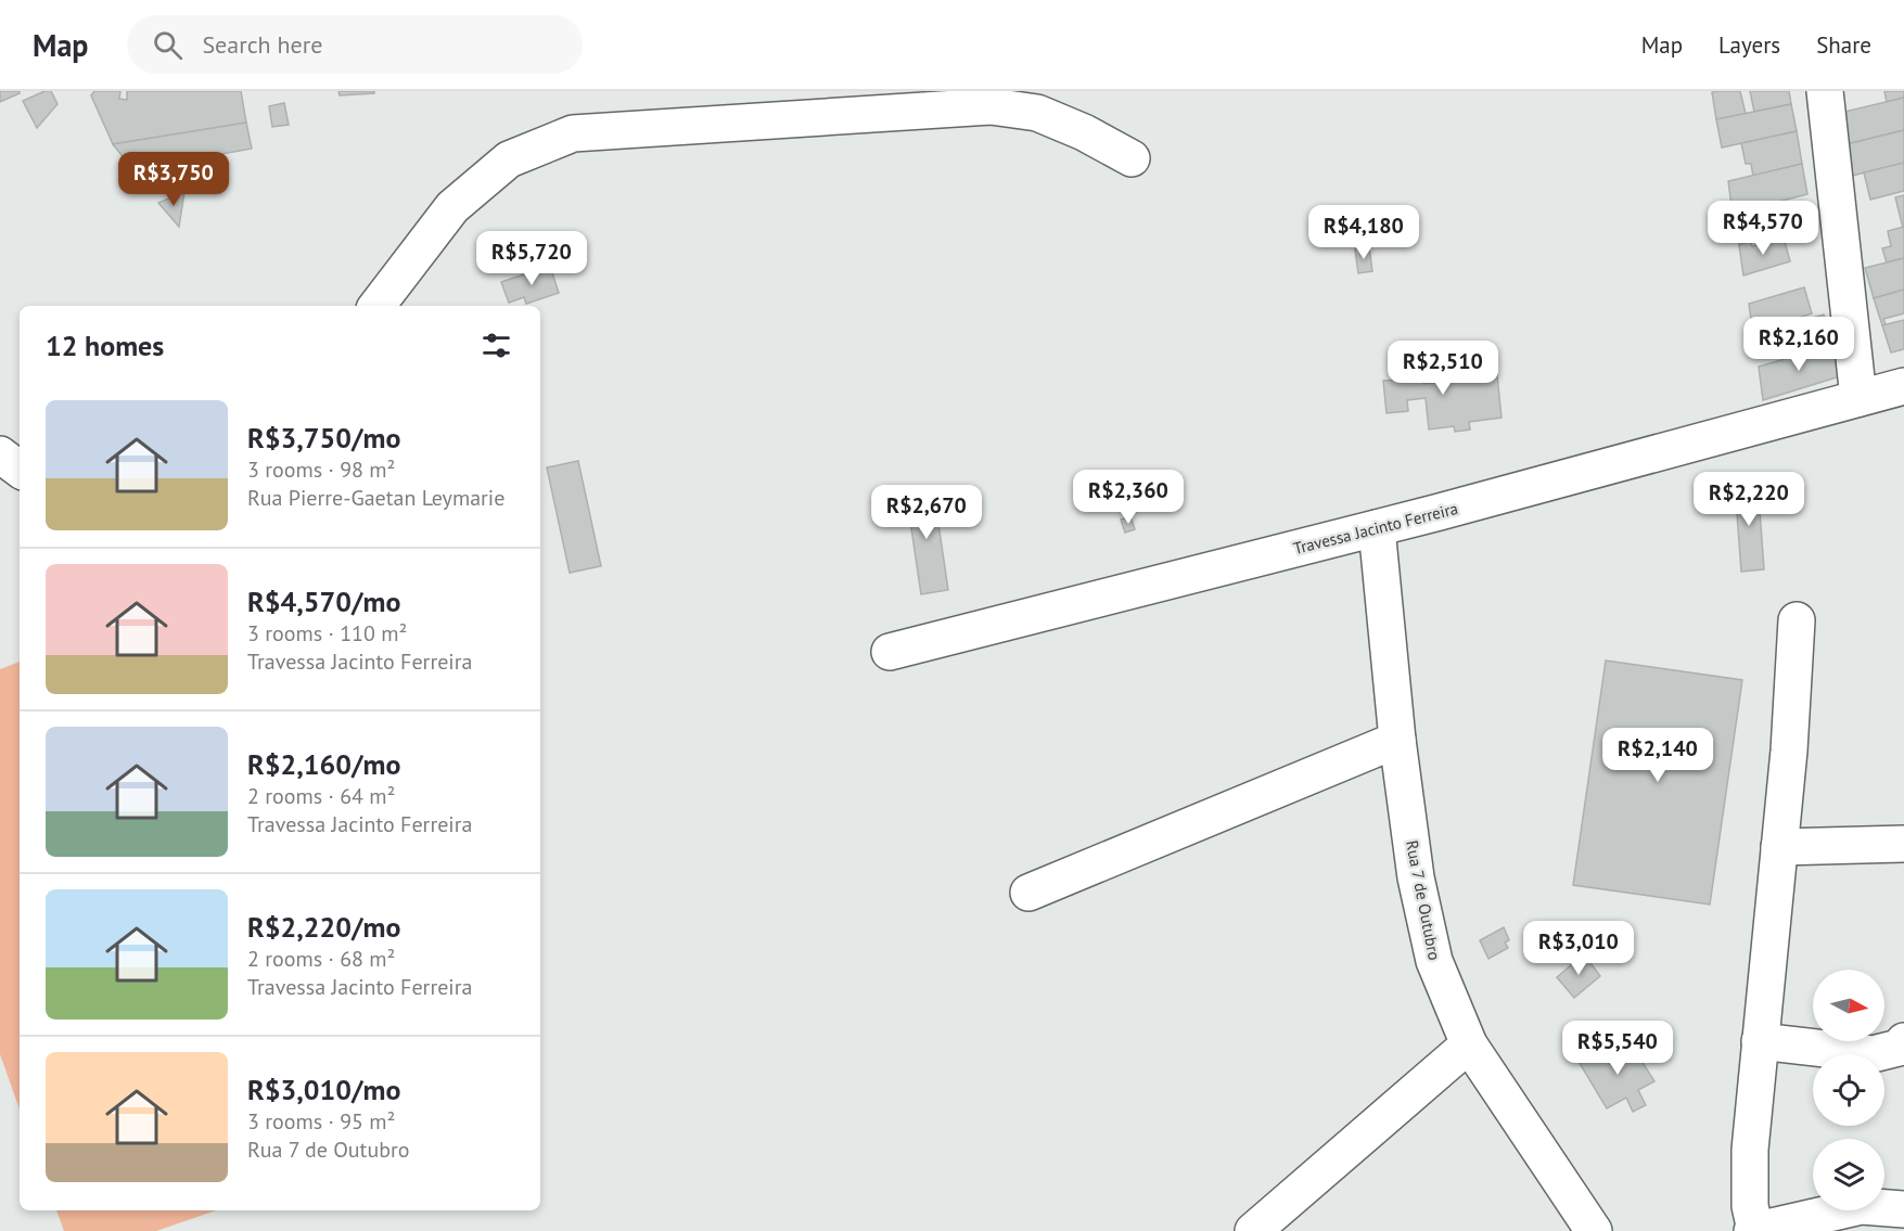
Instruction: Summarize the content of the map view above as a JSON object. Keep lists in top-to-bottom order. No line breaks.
{"streets":{"street":["Travessa Jacinto Ferreira","Rua 7 de Outubro"]},"crossings":[["Travessa Jacinto Ferreira","Rua 7 de Outubro"]],"north":"right","page":{"header":"Map","search":"Search here","nav":["Map","Layers","Share"],"price":["R$3,750","R$4,570","R$4,180","R$5,720","R$2,160","R$2,510","R$2,360","R$2,220","R$2,670","R$2,140","R$3,010","R$5,540"],"heading":"12 homes","list":[{"name":"R$3,750/mo","note":"3 rooms · 98 m² · Rua Pierre-Gaetan Leymarie"},{"name":"R$4,570/mo","note":"3 rooms · 110 m² · Travessa Jacinto Ferreira"},{"name":"R$2,160/mo","note":"2 rooms · 64 m² · Travessa Jacinto Ferreira"},{"name":"R$2,220/mo","note":"2 rooms · 68 m² · Travessa Jacinto Ferreira"},{"name":"R$3,010/mo","note":"3 rooms · 95 m² · Rua 7 de Outubro"}]}}
